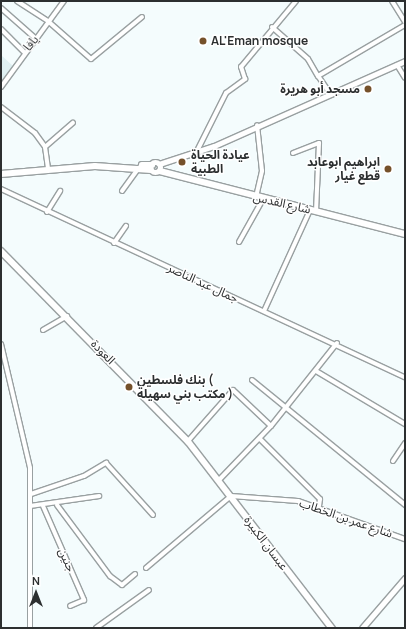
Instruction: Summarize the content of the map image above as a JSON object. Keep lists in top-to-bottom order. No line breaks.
{"streets":{"main road":["شارع القدس","العودة","عبسان الكبيرة"],"street":["يافا","جمال عبد الناصر","شارع عمر بن الخطاب","جنين"]},"crossings":[["العودة","عبسان الكبيرة"],["شارع عمر بن الخطاب","عبسان الكبيرة"]],"places":["AL'Eman mosque","مسجد أبو هريرة","عيادة الحياة الطبية","ابراهيم ابوعابد قطع غيار","بنك فلسطين ( مكتب بني سهيلة )"],"north":"top"}
